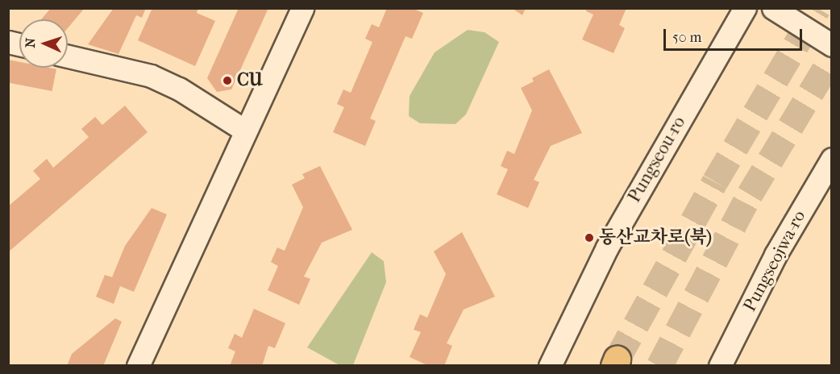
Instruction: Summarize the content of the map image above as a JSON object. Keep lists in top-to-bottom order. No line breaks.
{"streets":{"street":["Pungseou-ro","Pungseojwa-ro"]},"places":["CU","동산교차로(북)"],"scale_bar":"50 m","north":"left"}
